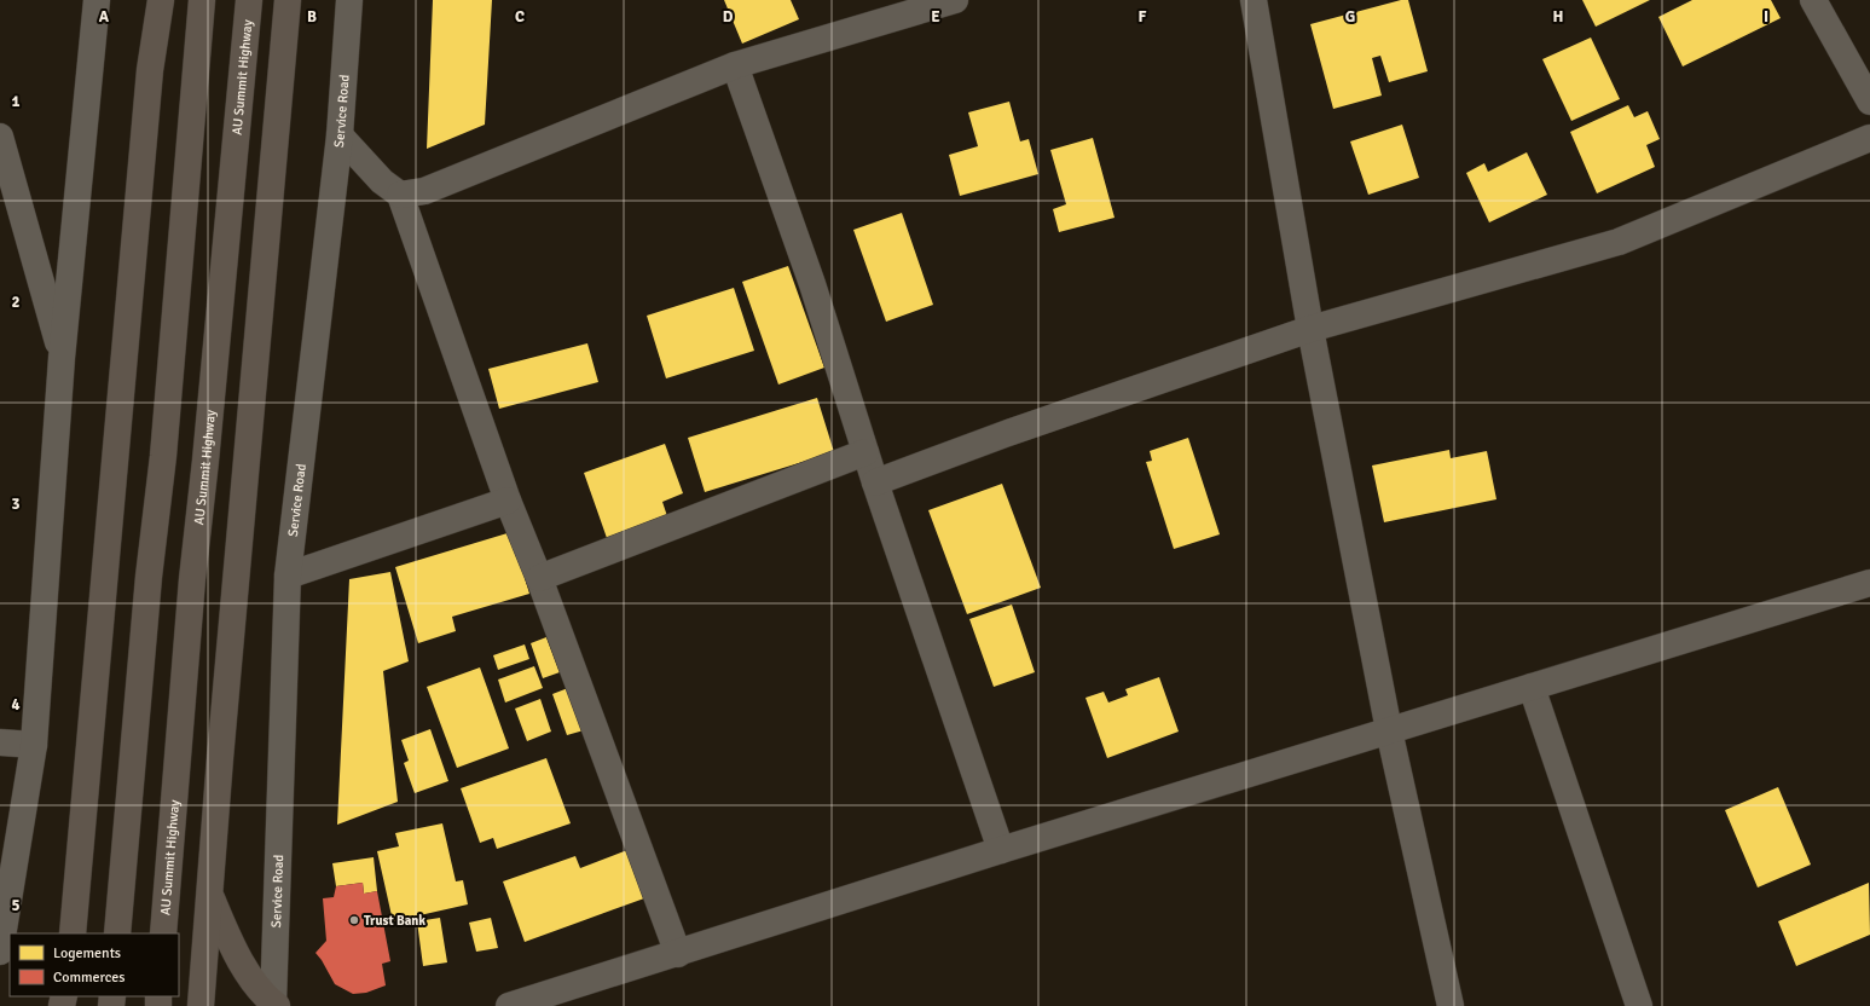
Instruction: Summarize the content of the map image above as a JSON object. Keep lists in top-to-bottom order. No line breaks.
{"streets":{"main road":["AU Summit Highway"],"street":["Service Road"]},"places":["Trust Bank"],"legend":["Logements","Commerces"],"grid":{"columns":["A","B","C","D","E","F","G","H","I"],"rows":["1","2","3","4","5"]}}
